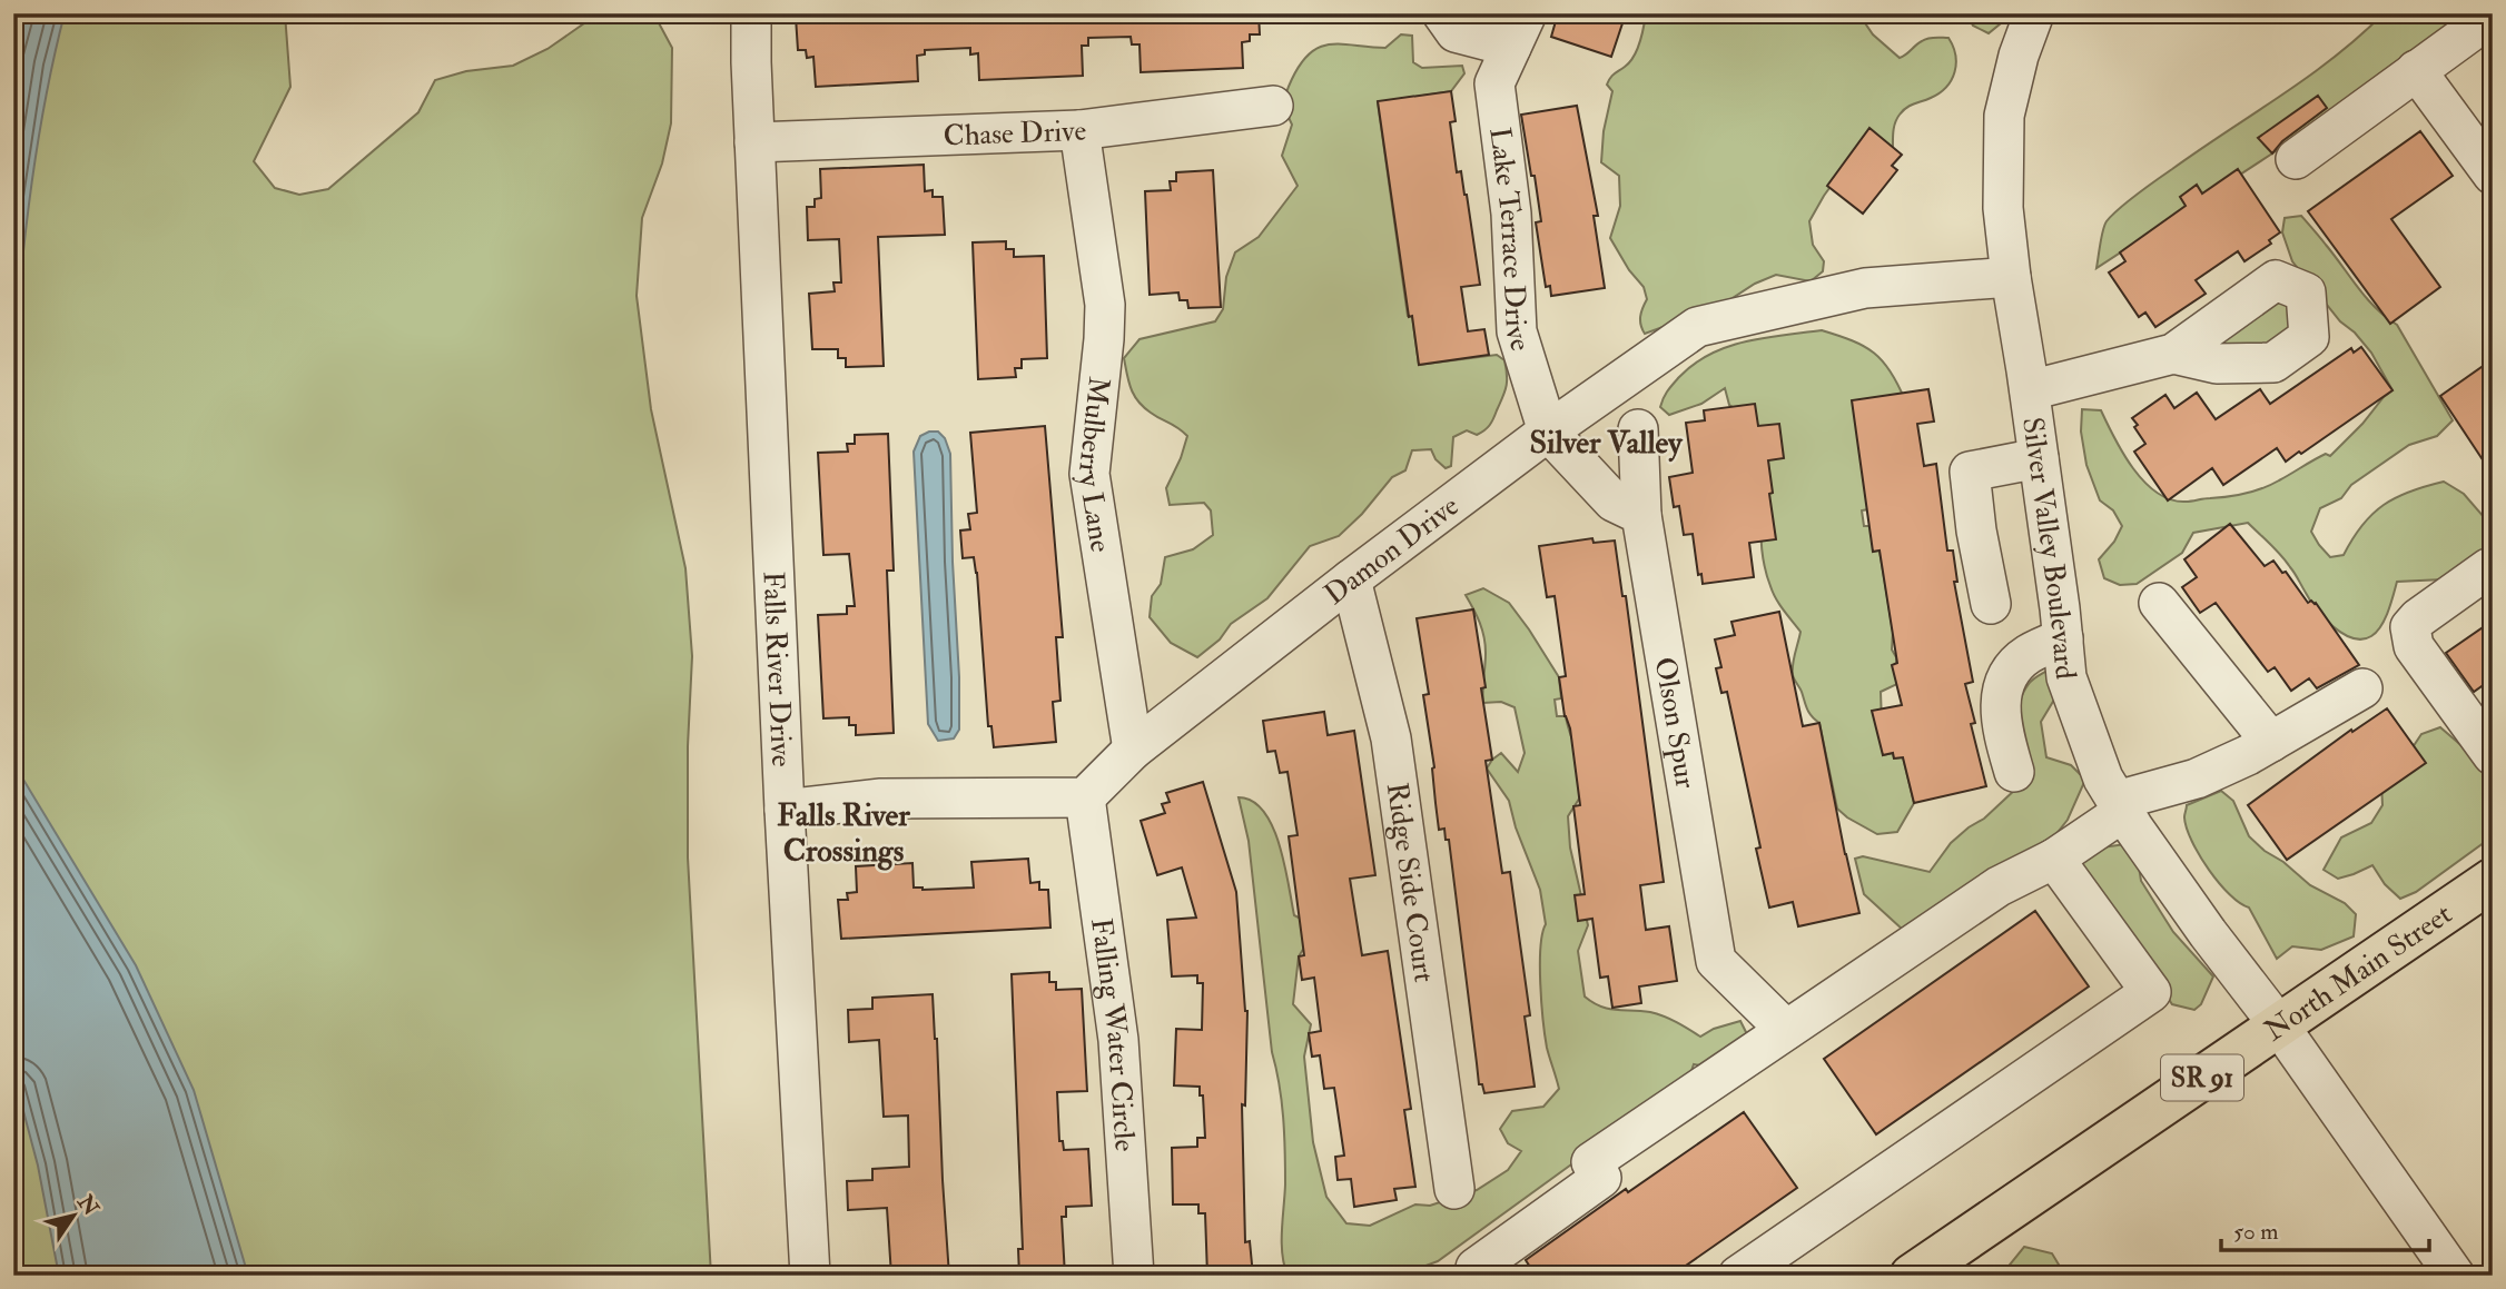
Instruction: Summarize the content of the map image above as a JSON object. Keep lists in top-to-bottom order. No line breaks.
{"streets":{"main road":["North Main Street","SR 91"],"street":["Chase Drive","Lake Terrace Drive","Mulberry Lane","Silver Valley Boulevard","Damon Drive","Falls River Drive","Olson Spur","Ridge Side Court","Falling Water Circle"]},"crossings":[["Chase Drive","Mulberry Lane"],["Chase Drive","Falls River Drive"],["Lake Terrace Drive","Damon Drive"],["Mulberry Lane","Damon Drive"],["Silver Valley Boulevard","Damon Drive"],["Silver Valley Boulevard","North Main Street"],["Damon Drive","Ridge Side Court"],["Damon Drive","Falling Water Circle"]],"districts":["Silver Valley","Falls River Crossings"],"scale_bar":"50 m","north":"top right"}
